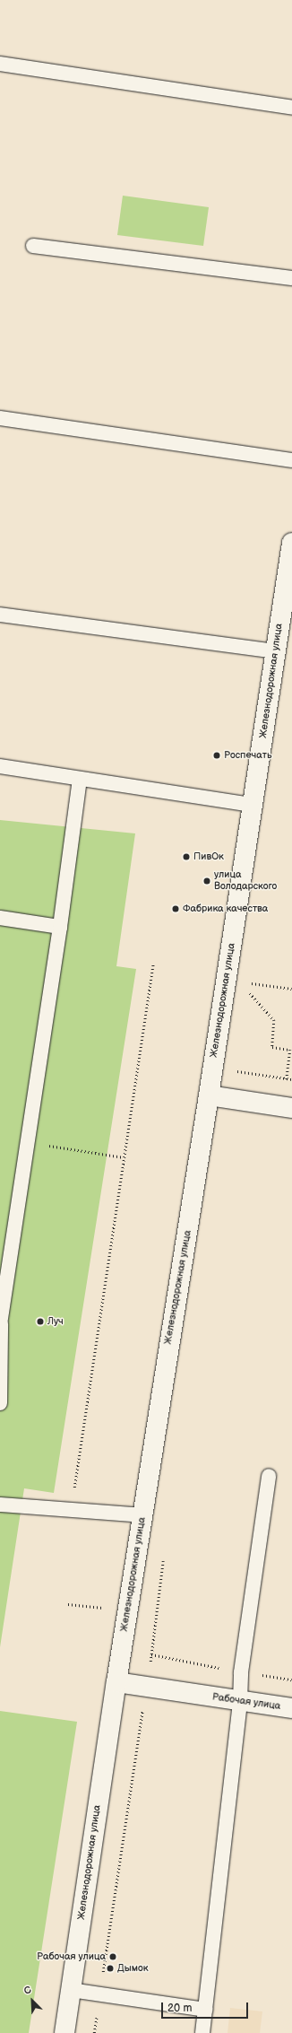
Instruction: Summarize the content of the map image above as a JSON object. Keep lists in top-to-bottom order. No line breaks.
{"streets":{"main road":["Железнодорожная улица","Рабочая улица"]},"crossings":[["Железнодорожная улица","Рабочая улица"]],"places":["Роспечать","ПивОк","улица Володарского","Фабрика качества","Луч","Рабочая улица","Дымок"],"scale_bar":"20 m","north":"top left"}
